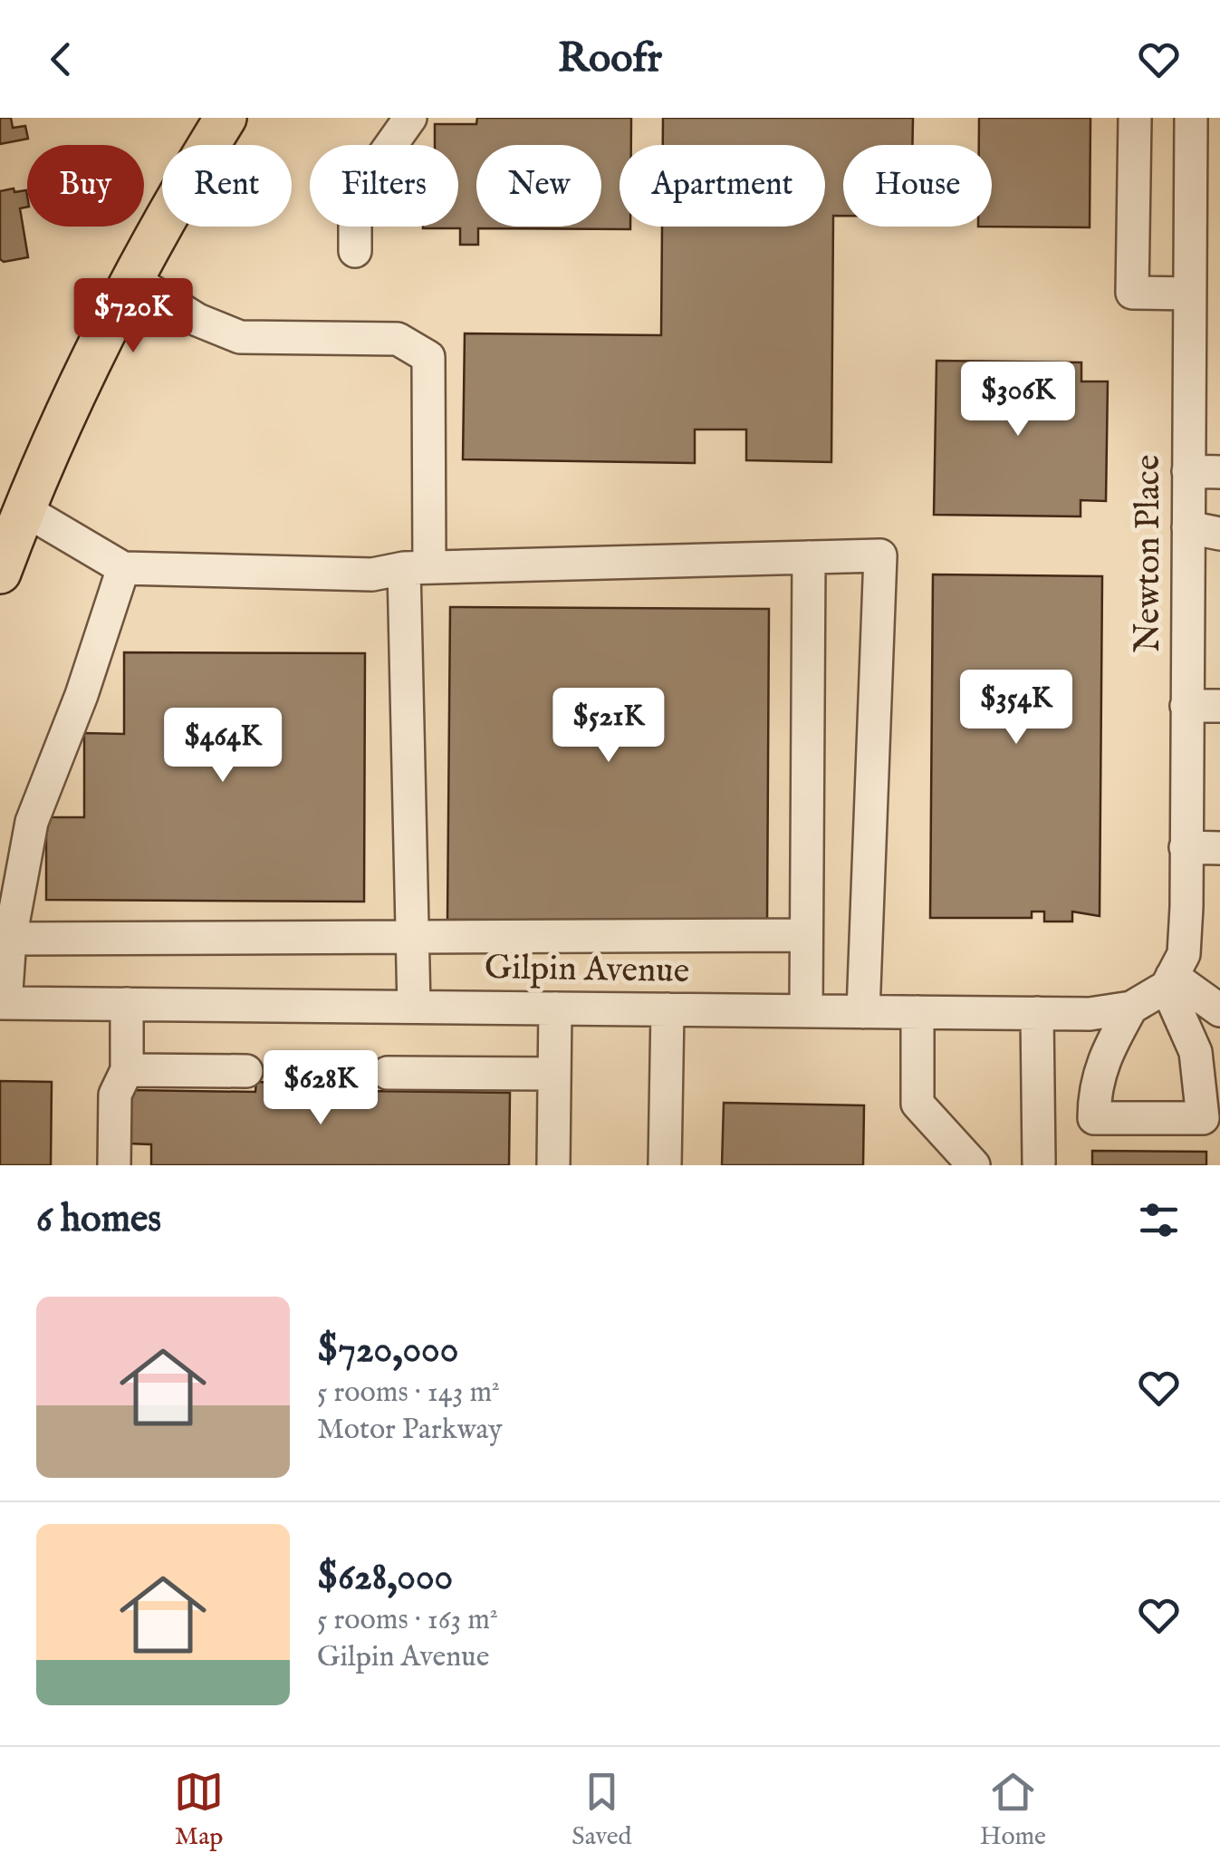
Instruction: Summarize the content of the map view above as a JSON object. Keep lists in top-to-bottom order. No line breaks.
{"streets":{"street":["Newton Place","Gilpin Avenue"]},"crossings":[["Newton Place","Gilpin Avenue"]],"page":{"header":"Roofr","chip":["Buy","Rent","Filters","New","Apartment","House"],"price":["$720K","$306K","$354K","$521K","$464K","$628K"],"heading":"6 homes","list":[{"name":"$720,000","note":"5 rooms · 143 m² · Motor Parkway"},{"name":"$628,000","note":"5 rooms · 163 m² · Gilpin Avenue"}],"tabs":["Map","Saved","Home"]}}
